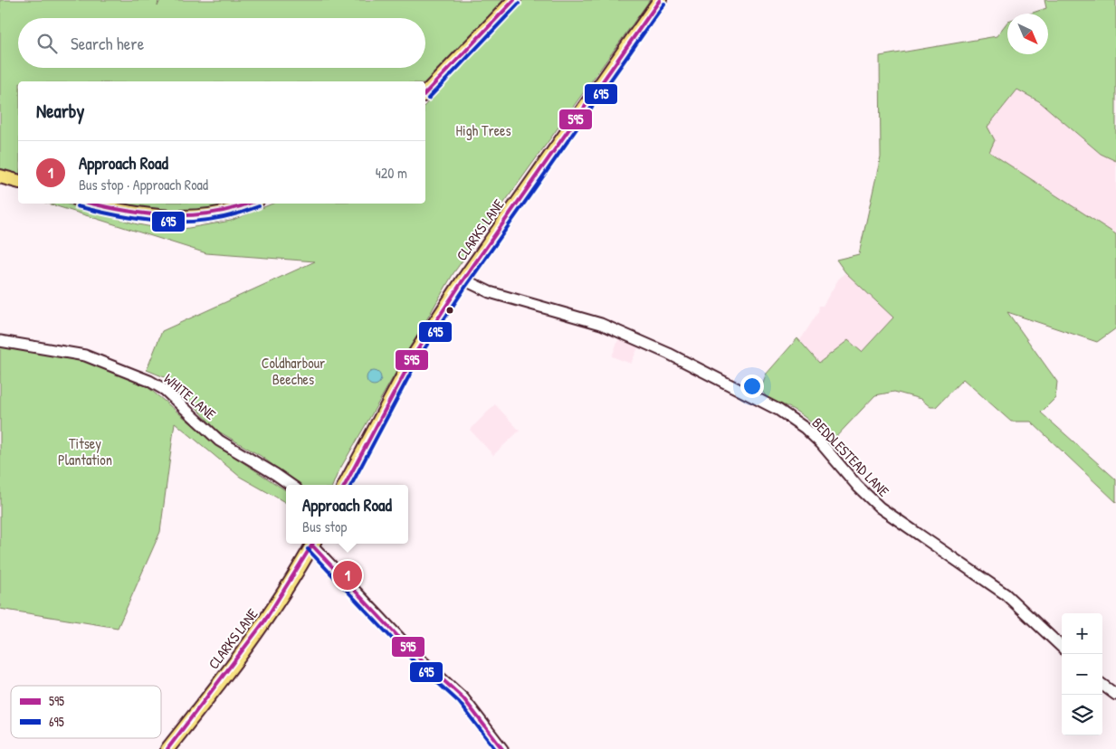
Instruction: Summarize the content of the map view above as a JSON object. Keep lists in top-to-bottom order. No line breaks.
{"streets":{"main road":["CLARKS LANE"],"street":["WHITE LANE","BEDDLESTEAD LANE"]},"crossings":[["CLARKS LANE","BEDDLESTEAD LANE"]],"parks":["High Trees","Coldharbour Beeches","Titsey Plantation"],"lines":["transit line 595","transit line 695"],"legend":["595","695"],"north":"bottom right","page":{"search":"Search here","heading":"Nearby","list":[{"mark":"1","name":"Approach Road","note":"Bus stop · Approach Road","value":"420 m"}],"popup":["Approach Road","Bus stop"],"pins":"1","map_buttons":["+","−"]}}
